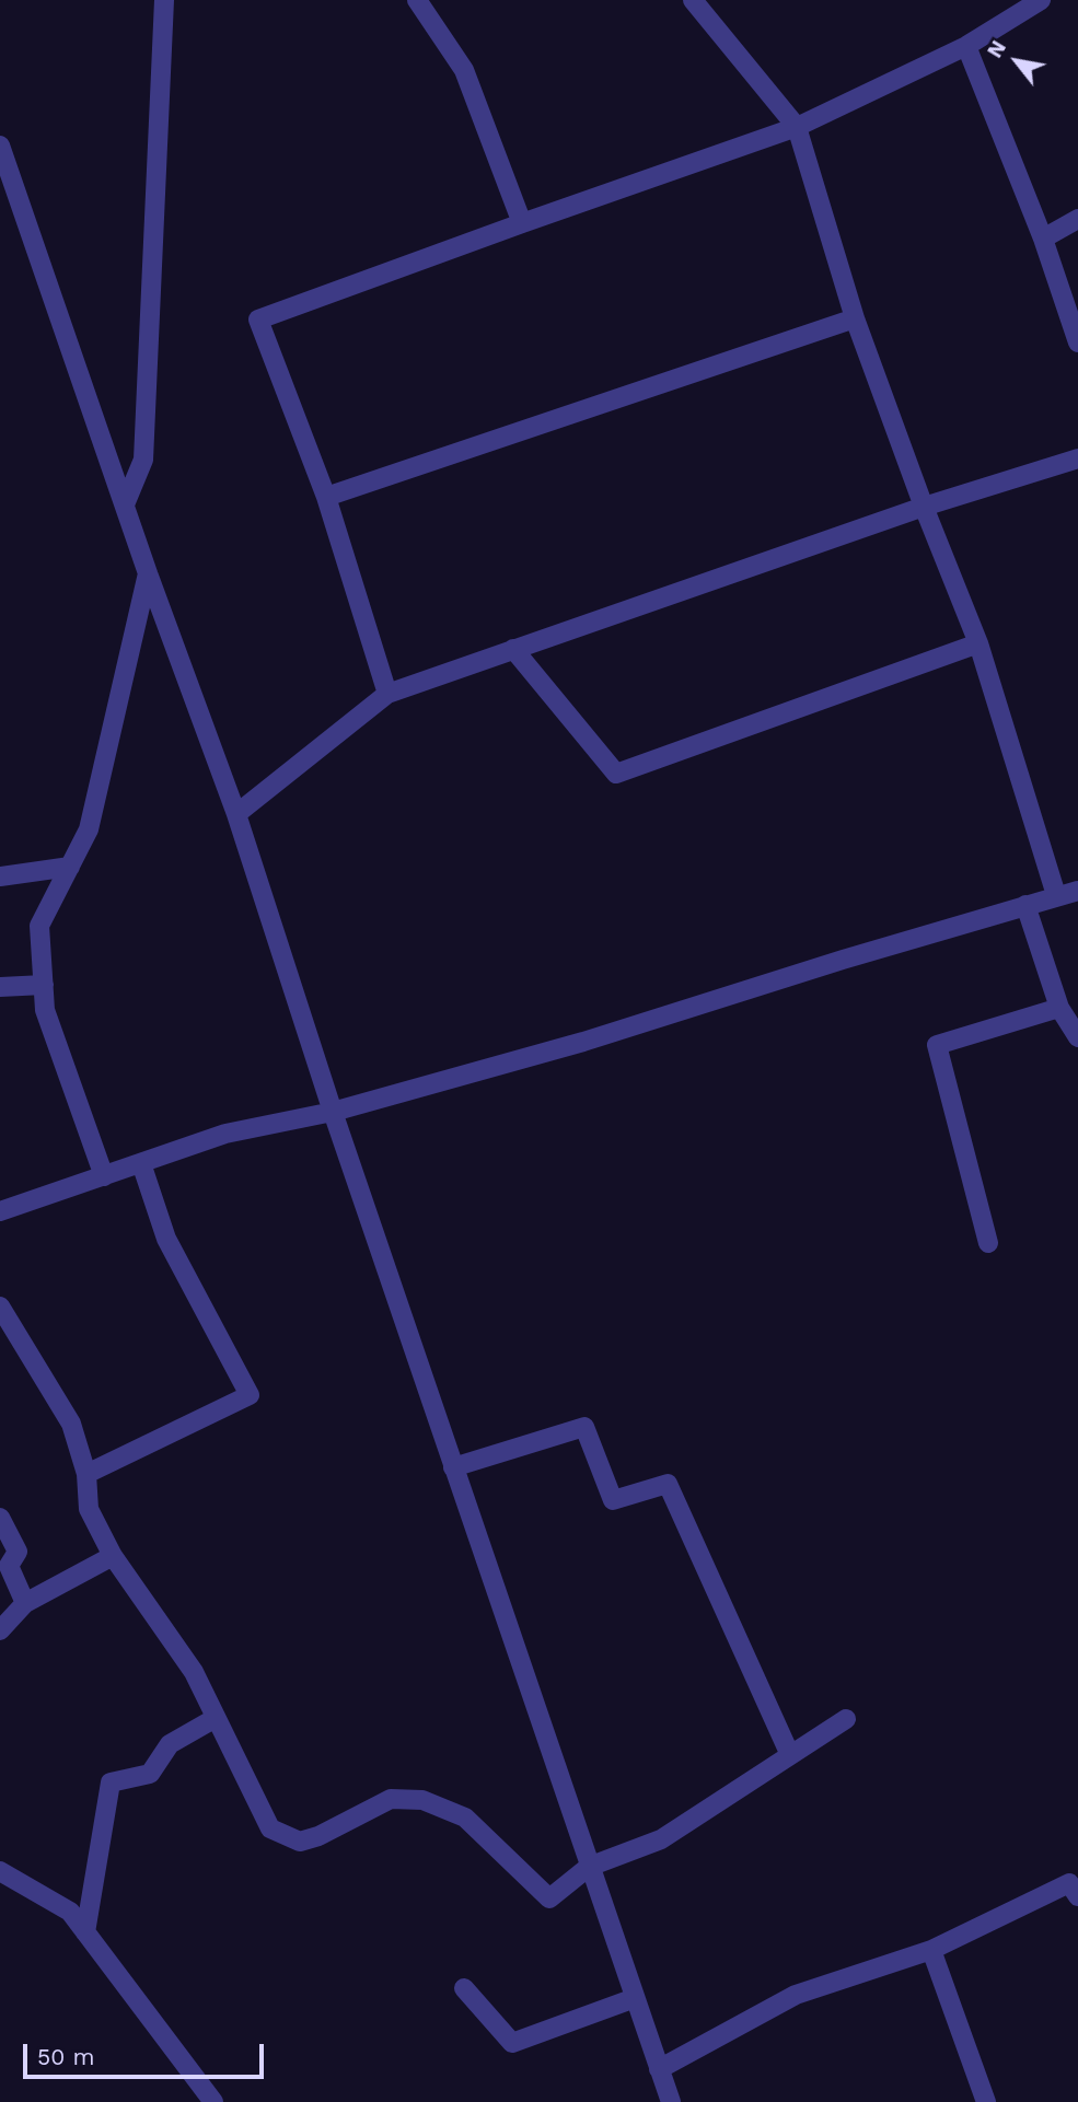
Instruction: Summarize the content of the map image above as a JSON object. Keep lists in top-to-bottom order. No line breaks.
{"scale_bar":"50 m","north":"top left"}
